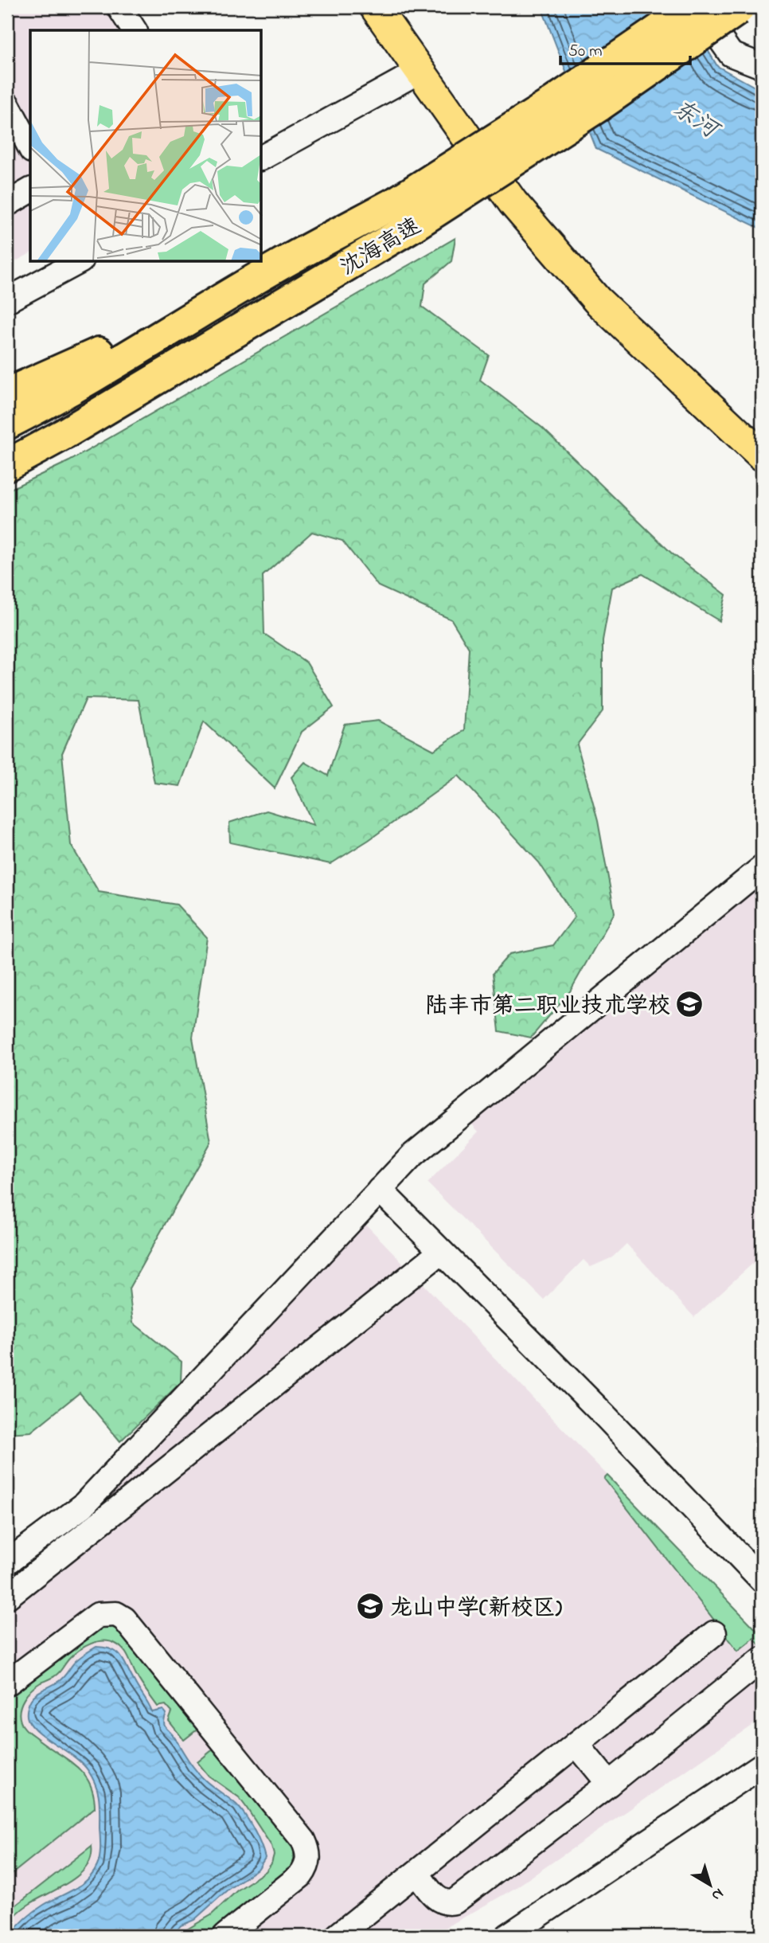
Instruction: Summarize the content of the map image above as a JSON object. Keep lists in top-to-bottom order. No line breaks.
{"streets":{"highway":["沈海高速"]},"water":["东河"],"places":{"school or university":["陆丰市第二职业技术学校","龙山中学(新校区)"]},"scale_bar":"50 m","north":"bottom right"}
